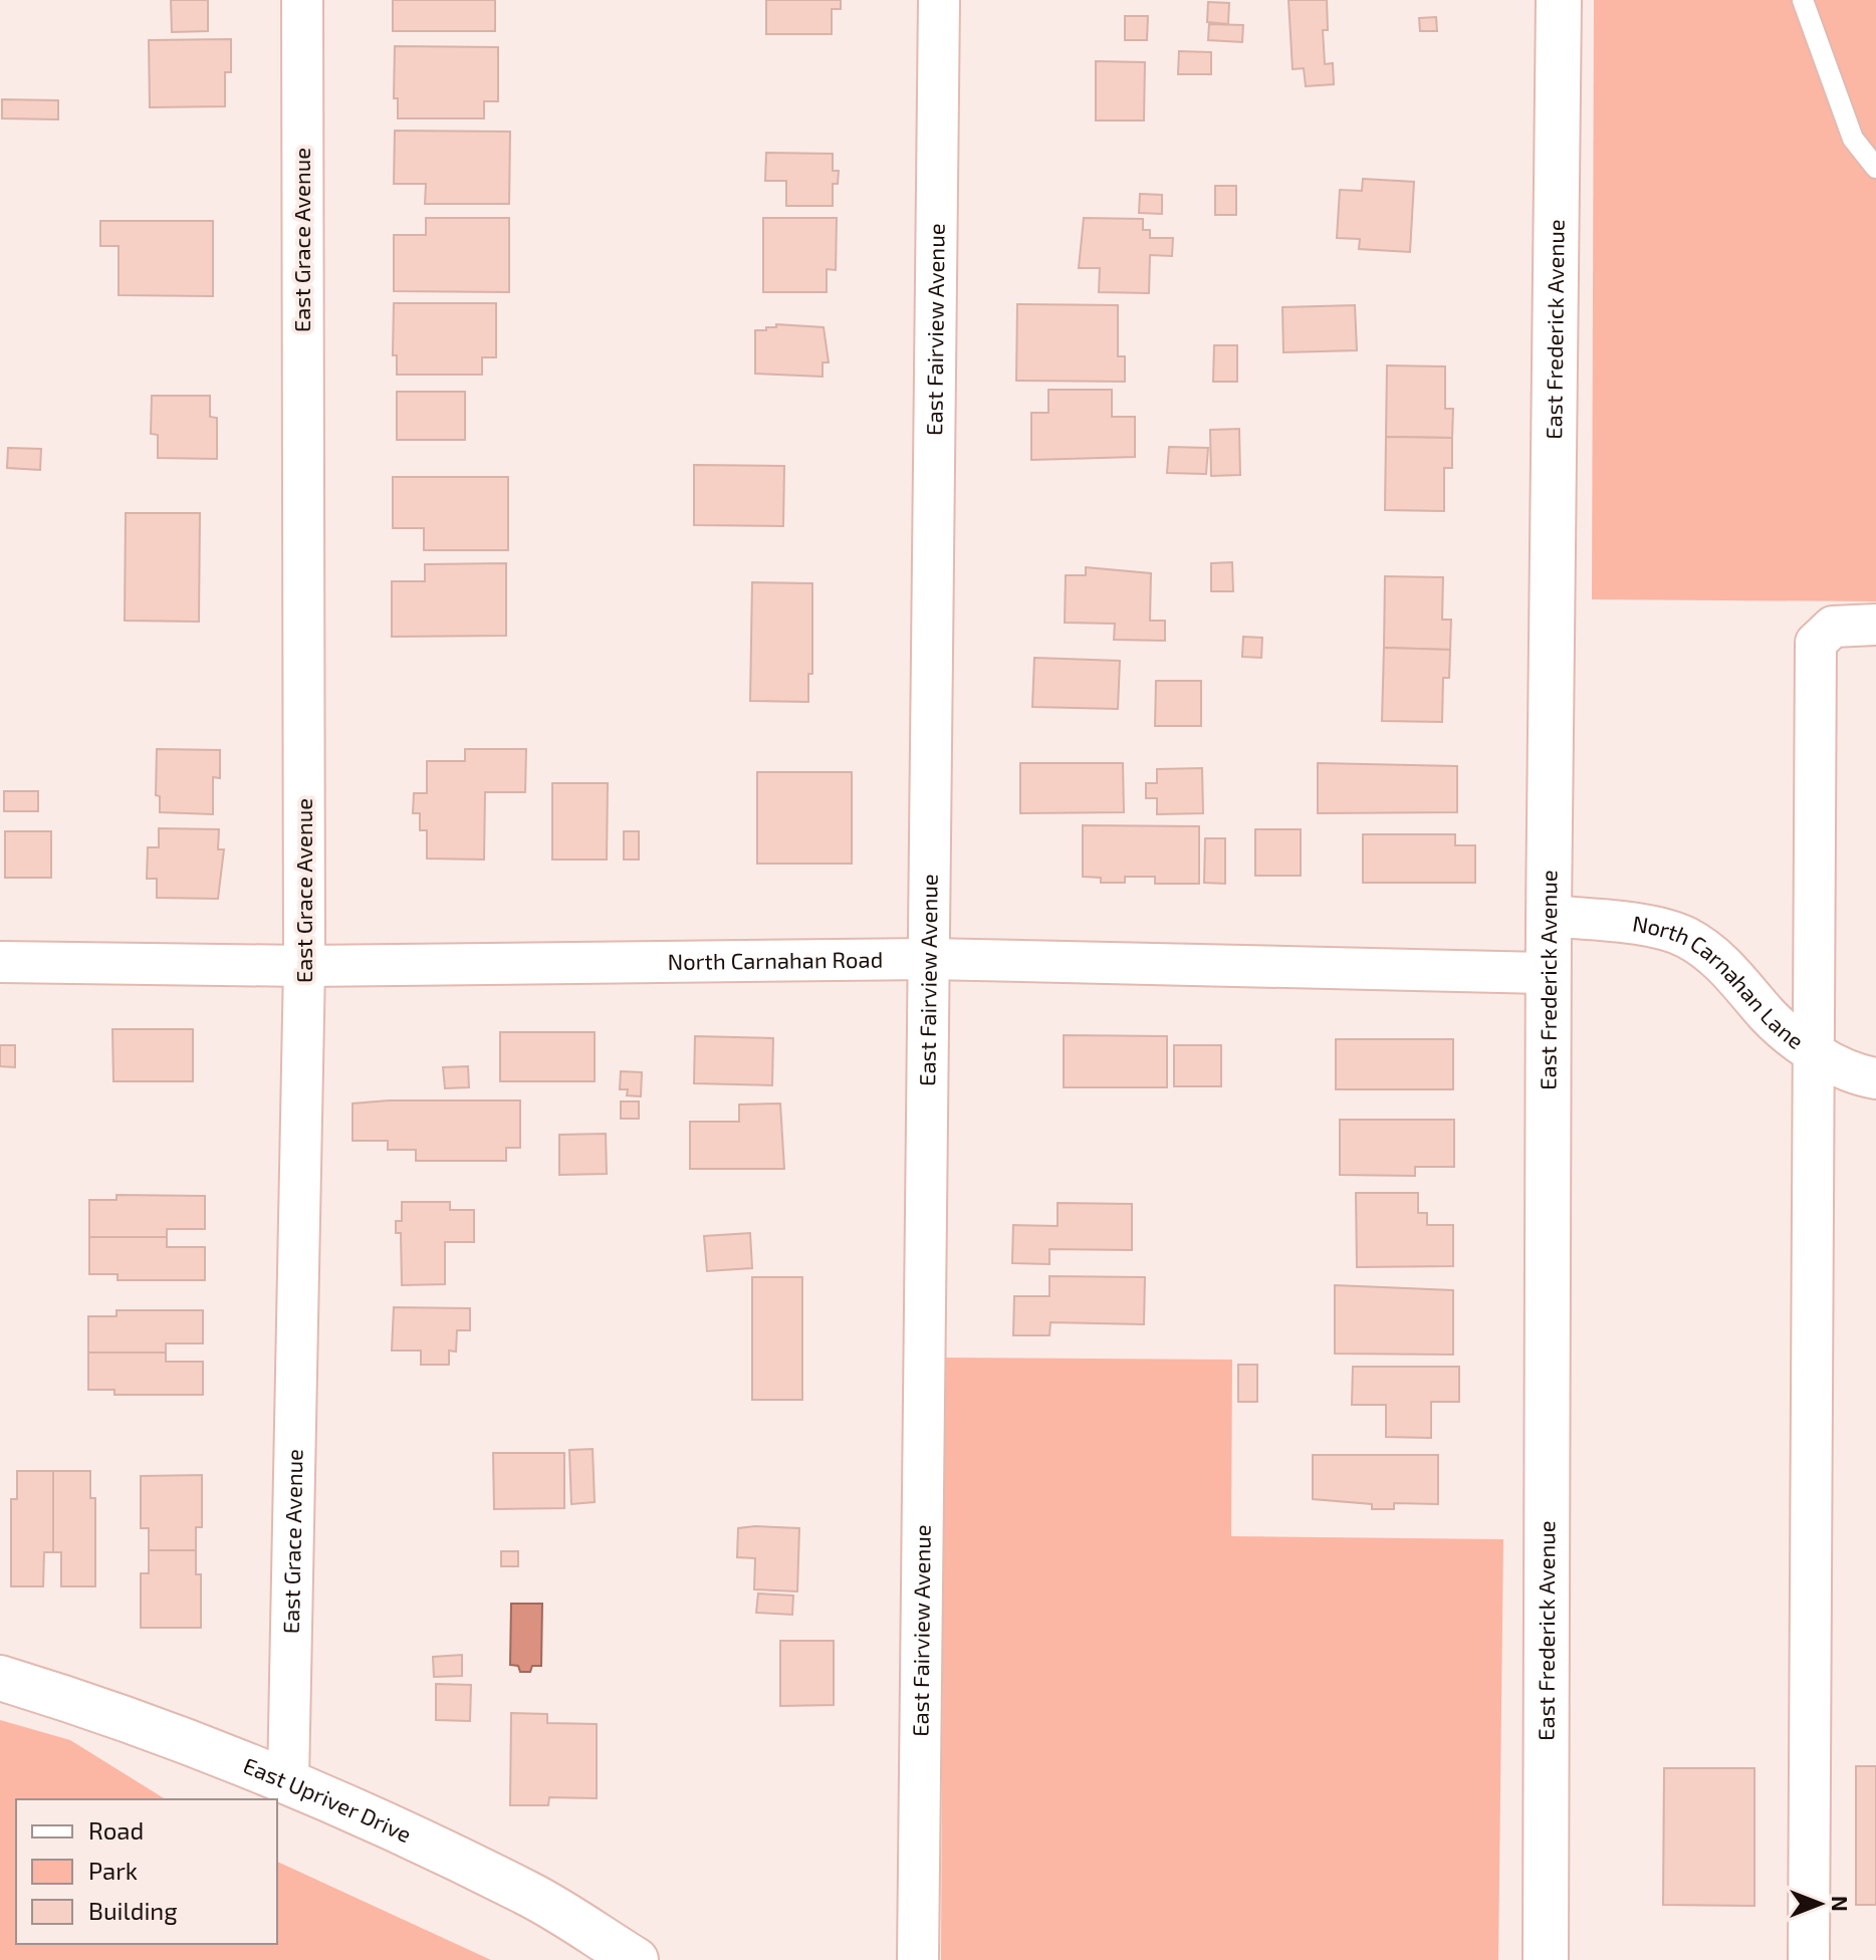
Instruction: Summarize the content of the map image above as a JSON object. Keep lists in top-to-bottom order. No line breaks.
{"streets":{"main road":["East Frederick Avenue","East Upriver Drive"],"street":["East Grace Avenue","East Fairview Avenue","North Carnahan Road","North Carnahan Lane"]},"crossings":[["East Grace Avenue","North Carnahan Road"],["East Grace Avenue","East Upriver Drive"],["East Fairview Avenue","North Carnahan Road"],["East Frederick Avenue","North Carnahan Road"],["East Frederick Avenue","North Carnahan Lane"]],"legend":["Road","Park","Building"],"north":"right"}
